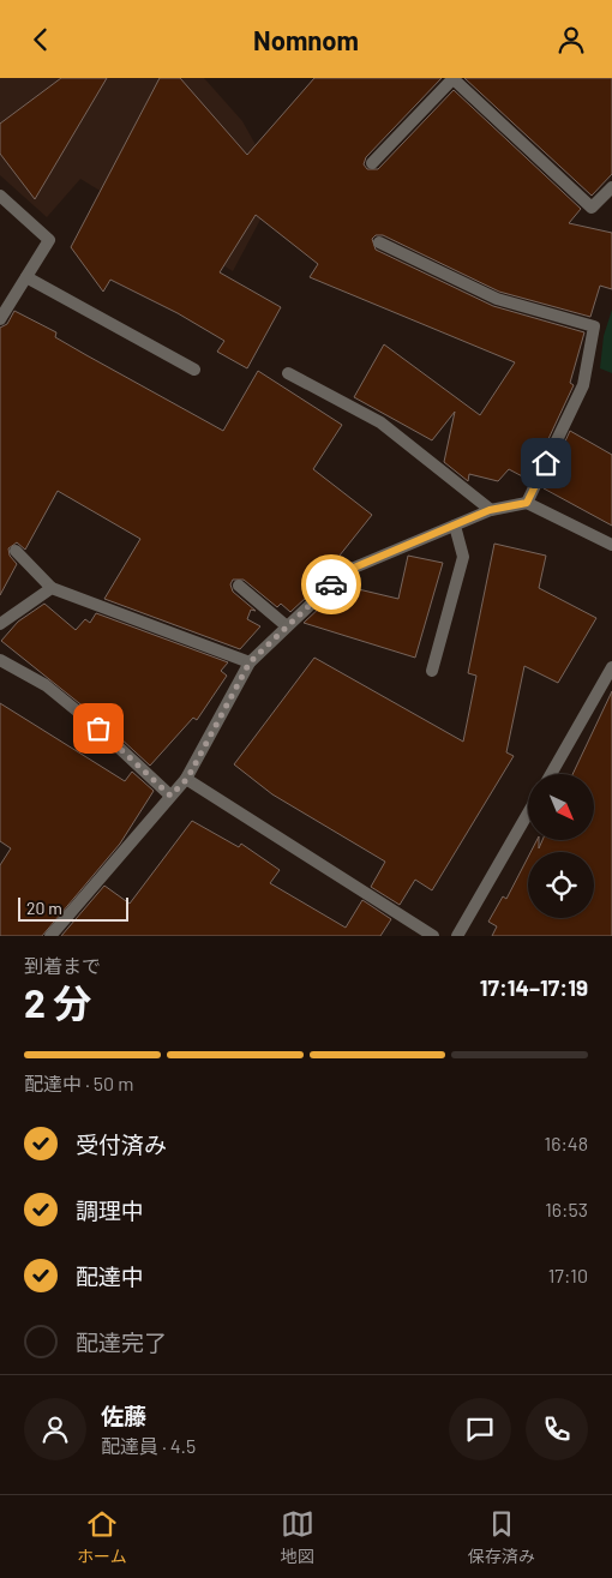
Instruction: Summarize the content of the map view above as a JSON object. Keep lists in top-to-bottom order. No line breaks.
{"scale_bar":"20 m","north":"bottom right","page":{"header":"Nomnom","scale":"20 m","heading":["2 分","到着まで","17:14–17:19"],"panel":["佐藤","配達員 · 4.5"],"bar":"配達中 · 50 m","list":[["受付済み","16:48"],["調理中","16:53"],["配達中","17:10"],"配達完了"],"tabs":["ホーム","地図","保存済み"]}}
